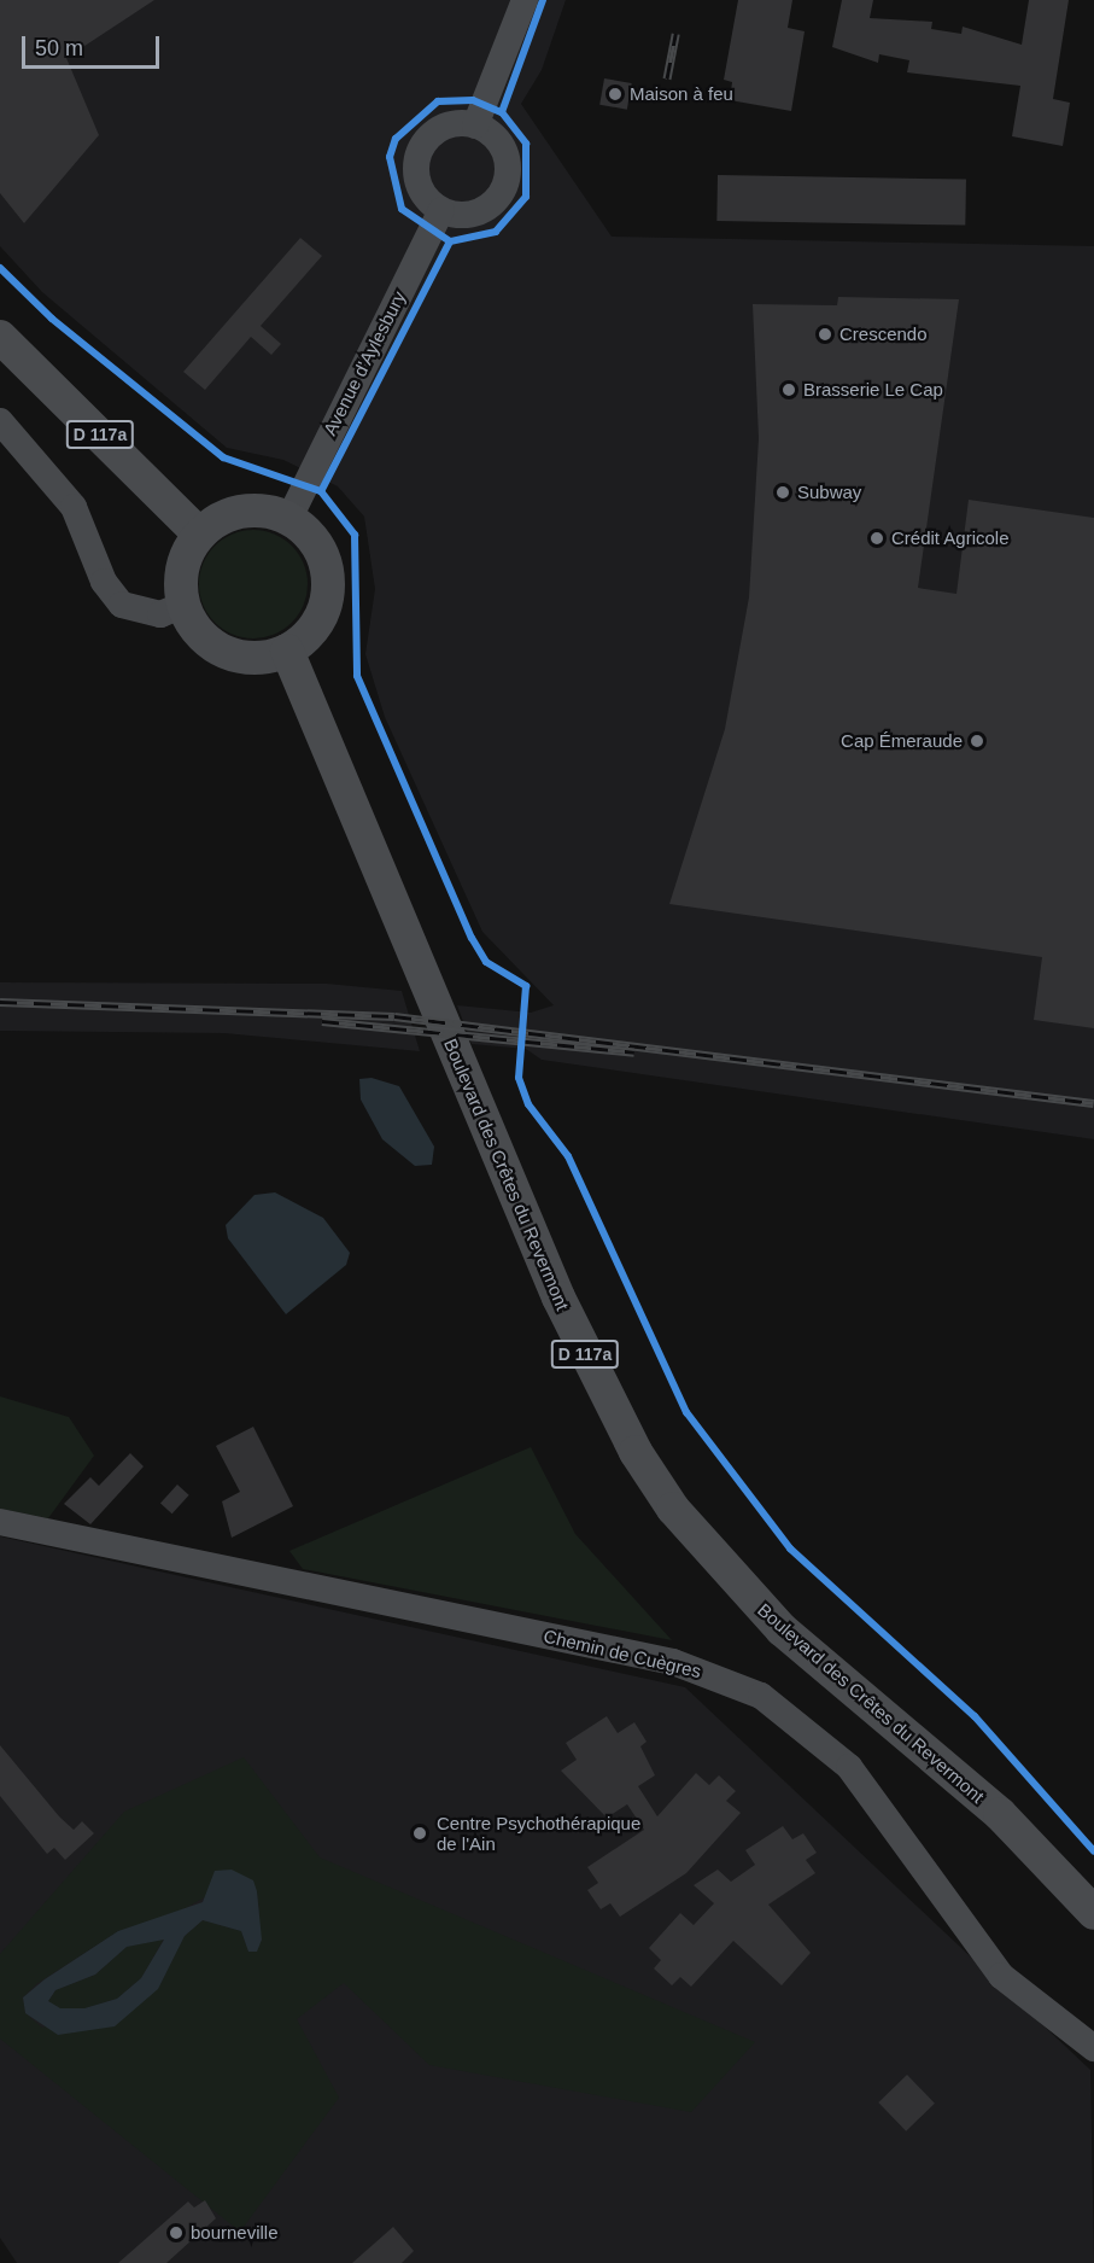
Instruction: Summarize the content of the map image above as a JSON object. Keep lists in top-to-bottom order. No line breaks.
{"streets":{"main road":["D 117a","Boulevard des Crêtes du Revermont"],"street":["Avenue d'Aylesbury","Chemin de Cuègres"]},"crossings":[["Avenue d'Aylesbury","D 117a"],["Avenue d'Aylesbury","Boulevard des Crêtes du Revermont"],["D 117a","Boulevard des Crêtes du Revermont"]],"places":["Maison à feu","Crescendo","Brasserie Le Cap","Subway","Crédit Agricole","Cap Émeraude","Centre Psychothérapique de l'Ain","bourneville"],"scale_bar":"50 m"}
